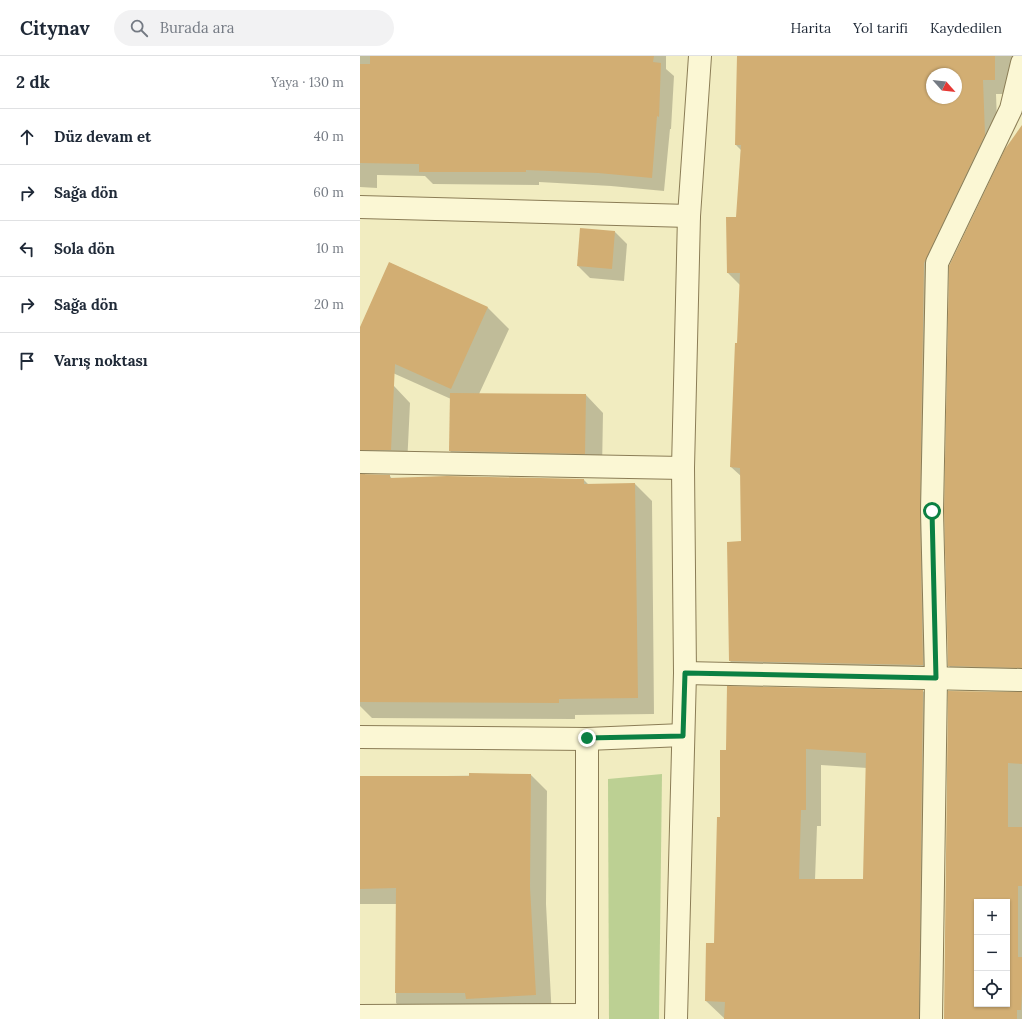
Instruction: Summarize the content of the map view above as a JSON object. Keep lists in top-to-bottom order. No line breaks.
{"north":"bottom right","page":{"header":"Citynav","search":"Burada ara","nav":["Harita","Yol tarifi","Kaydedilen"],"heading":["2 dk","Yaya · 130 m"],"list":[["Düz devam et","40 m"],["Sağa dön","60 m"],["Sola dön","10 m"],["Sağa dön","20 m"],"Varış noktası"],"map_buttons":["+","−"]}}
